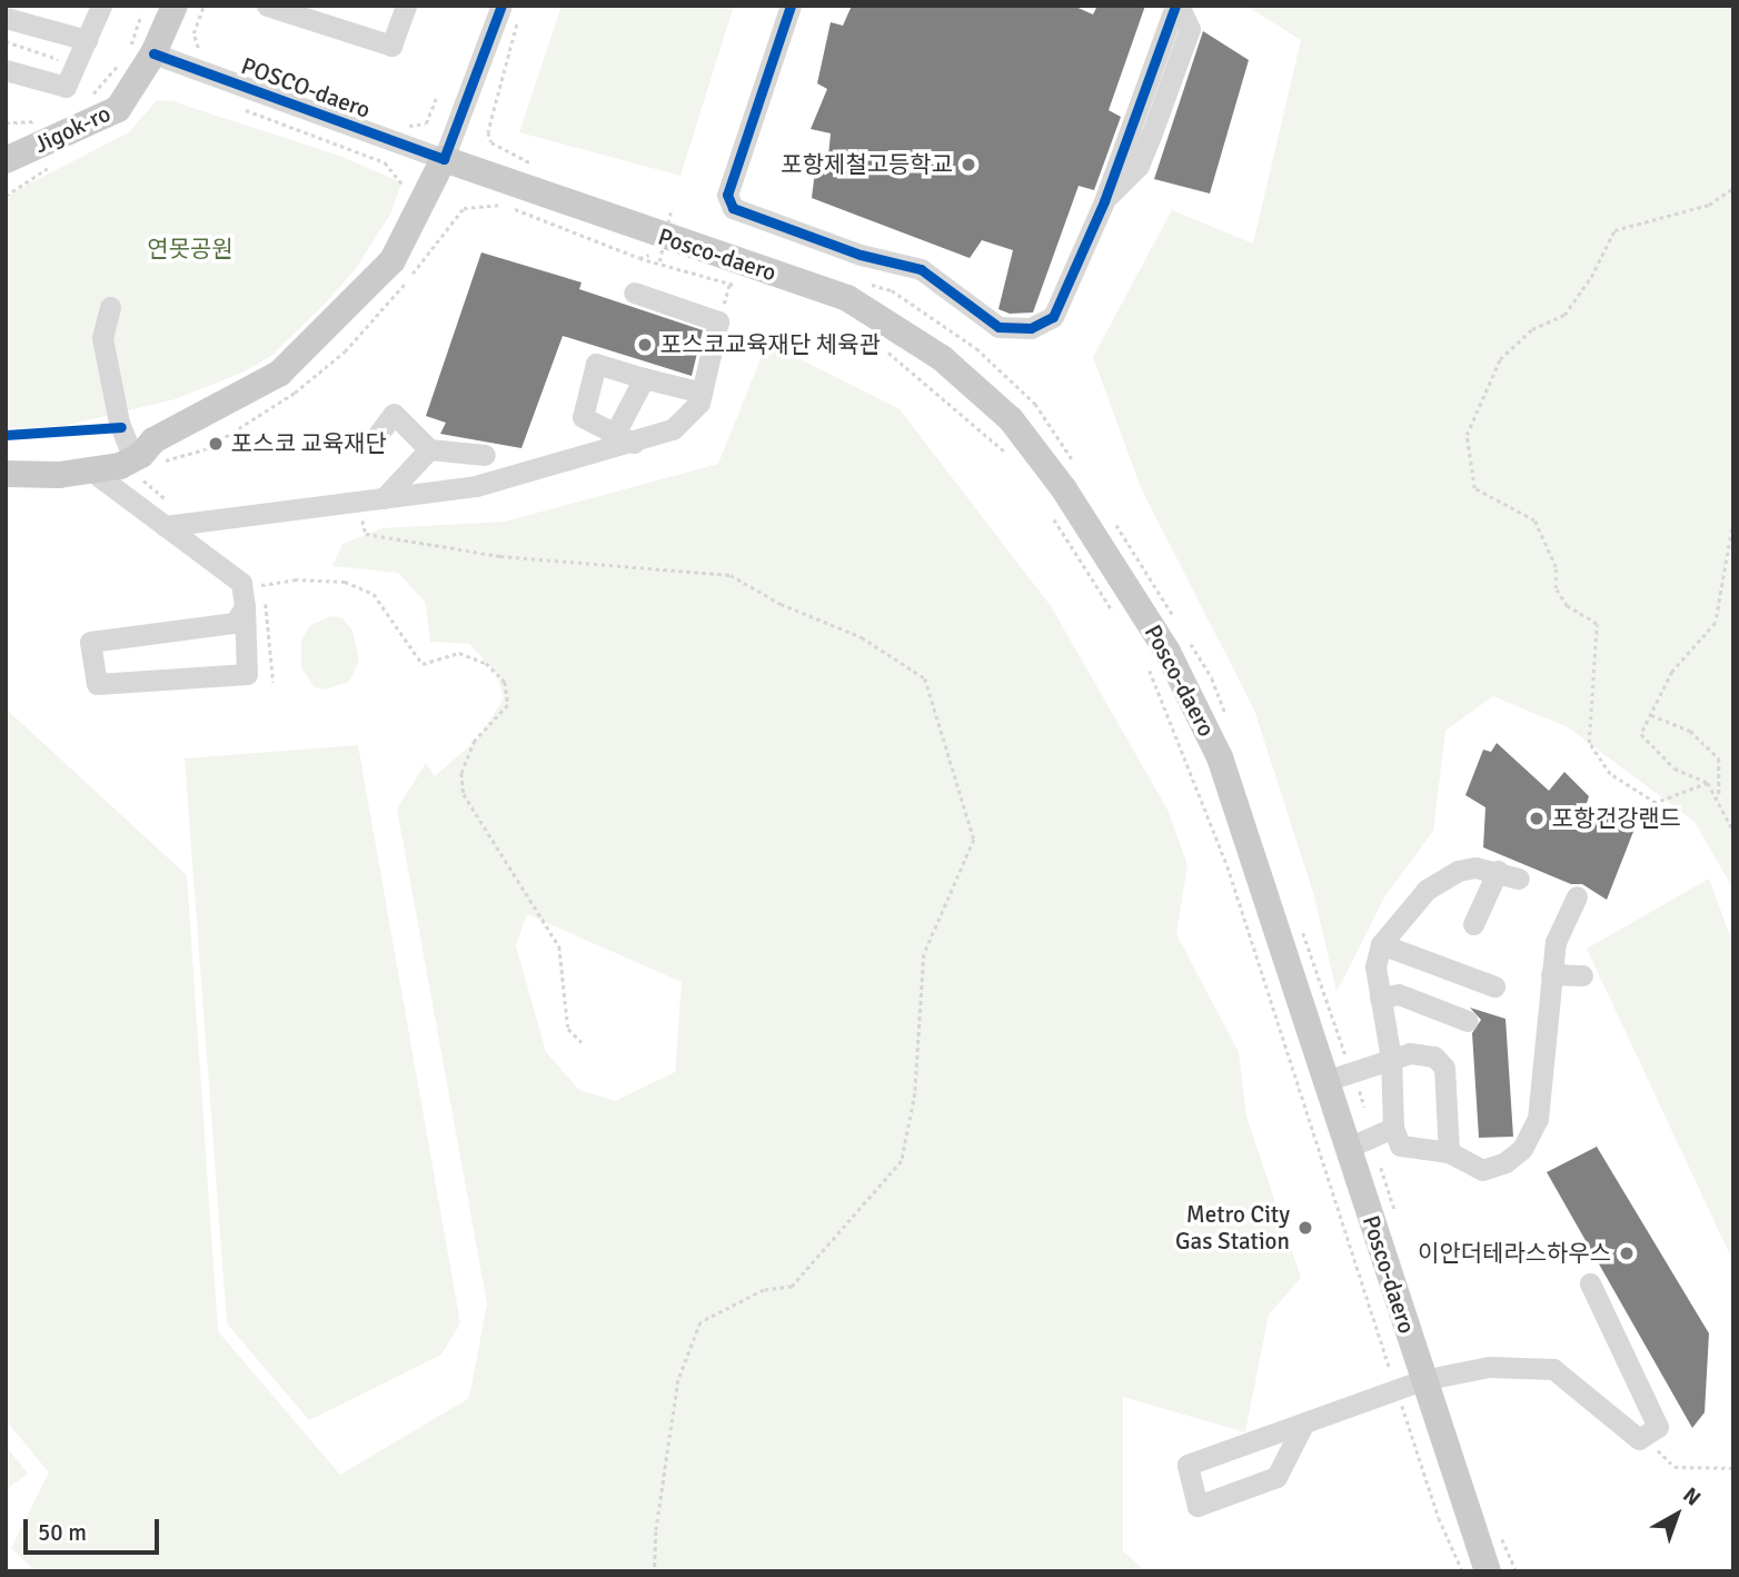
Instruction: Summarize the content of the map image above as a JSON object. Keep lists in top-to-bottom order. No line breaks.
{"streets":{"main road":["Jigok-ro","Posco-daero"],"street":["POSCO-daero"]},"crossings":[["POSCO-daero","Jigok-ro"],["POSCO-daero","Posco-daero"]],"parks":["연못공원"],"places":["포항제철고등학교","포스코교육재단 체육관","포스코 교육재단","포항건강랜드","Metro City Gas Station","이안더테라스하우스"],"scale_bar":"50 m","north":"top right"}
